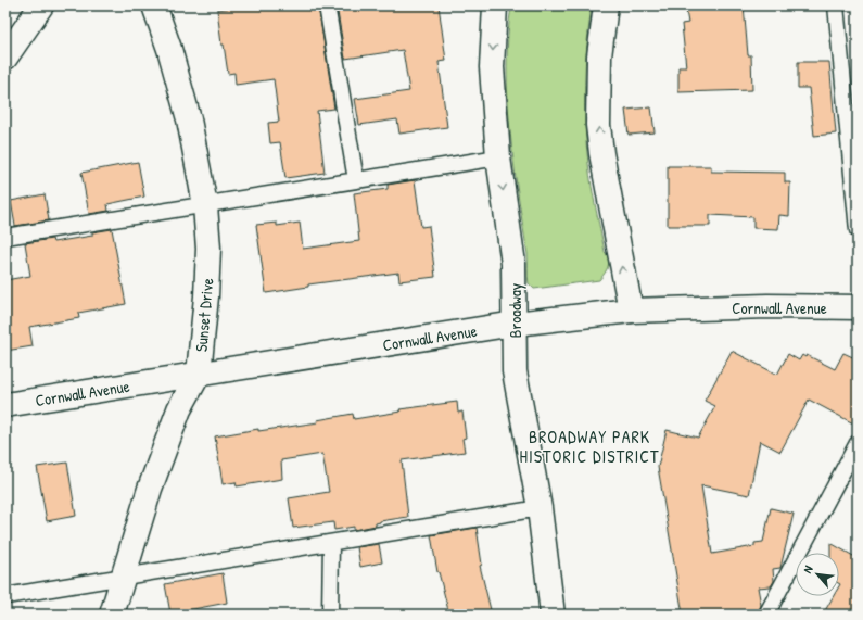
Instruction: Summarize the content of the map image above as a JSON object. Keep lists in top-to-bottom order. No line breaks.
{"streets":{"street":["Cornwall Avenue","Broadway","Sunset Drive"]},"crossings":[["Cornwall Avenue","Broadway"],["Cornwall Avenue","Sunset Drive"]],"districts":["BROADWAY PARK HISTORIC DISTRICT"],"north":"top left"}
